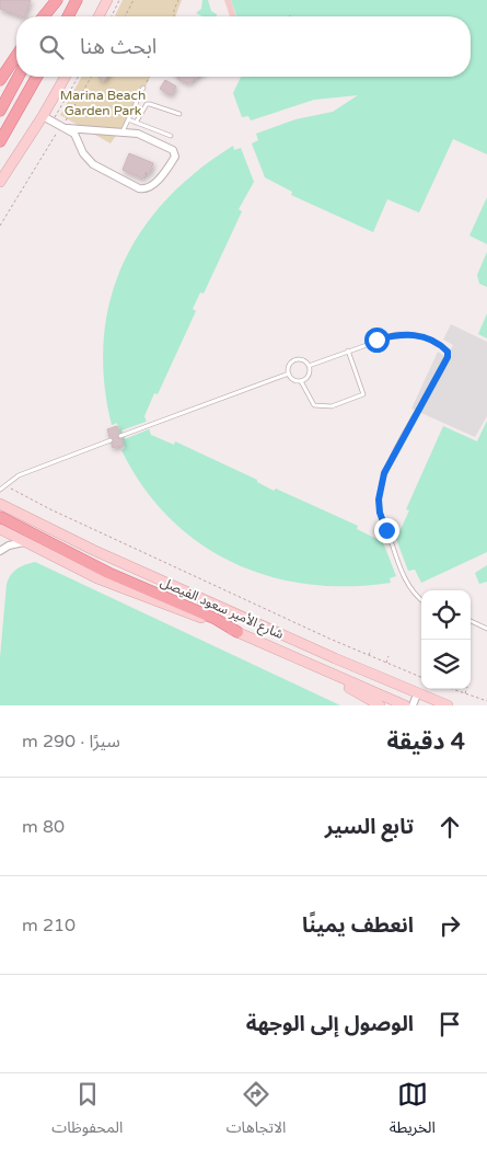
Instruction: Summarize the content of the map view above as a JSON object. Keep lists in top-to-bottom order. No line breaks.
{"streets":{"street":["شارع الأمير سعود الفيصل"]},"parks":["Marina Beach Garden Park"],"page":{"search":"ابحث هنا","heading":["4 دقيقة","سيرًا · 290 m"],"list":[["تابع السير","80 m"],["انعطف يمينًا","210 m"],"الوصول إلى الوجهة"],"nav":["الخريطة","الاتجاهات","المحفوظات"]}}
